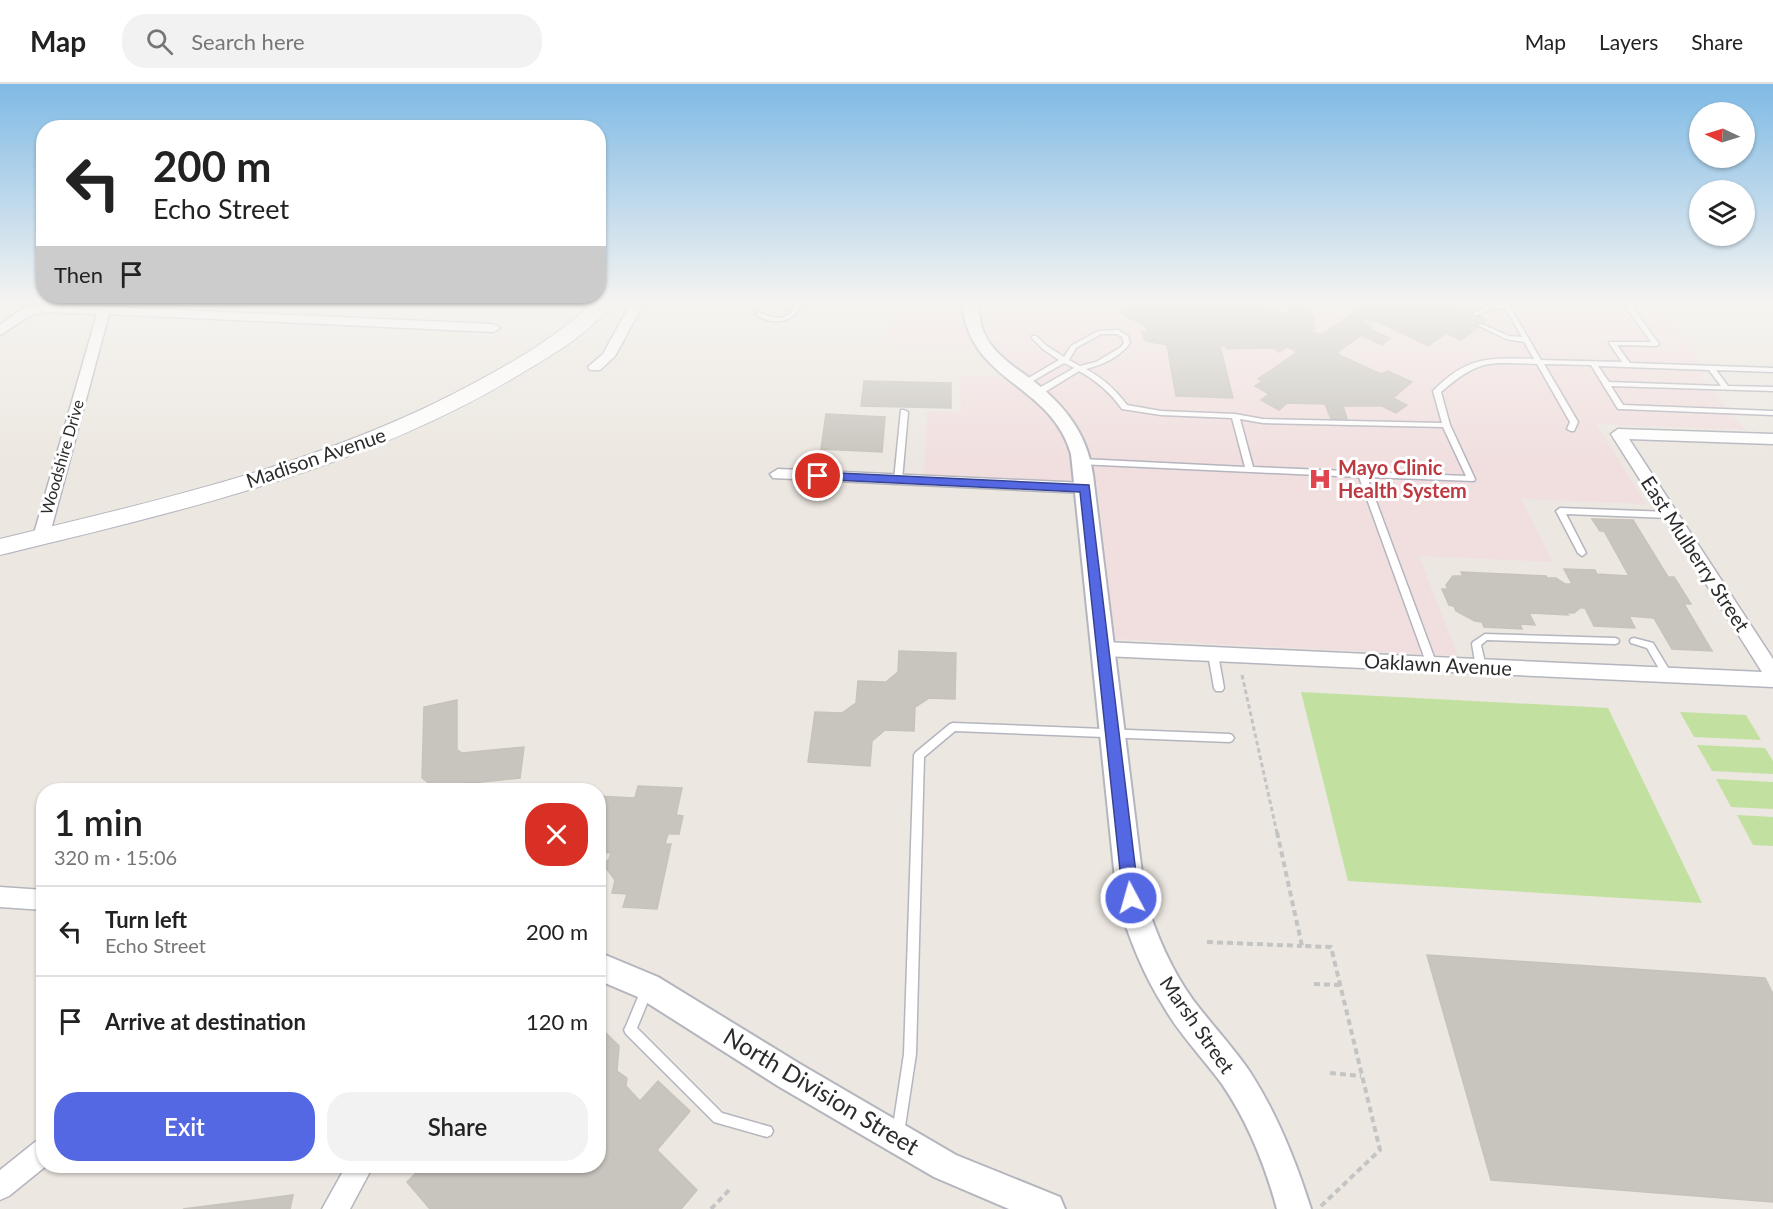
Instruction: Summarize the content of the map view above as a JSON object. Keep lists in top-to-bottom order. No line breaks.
{"streets":{"main road":["Madison Avenue"],"street":["Woodshire Drive","East Mulberry Street","Oaklawn Avenue","Marsh Street","North Division Street"]},"crossings":[["Woodshire Drive","Madison Avenue"],["Oaklawn Avenue","Marsh Street"]],"places":{"hospital":["Mayo Clinic Health System"]},"north":"left","page":{"header":"Map","search":"Search here","nav":["Map","Layers","Share"],"turn":["200 m","Echo Street"],"then":"Then","heading":["1 min","320 m · 15:06"],"list":[{"name":"Turn left","note":"Echo Street","value":"200 m"},{"name":"Arrive at destination","value":"120 m"}],"buttons":["Exit","Share"]}}
